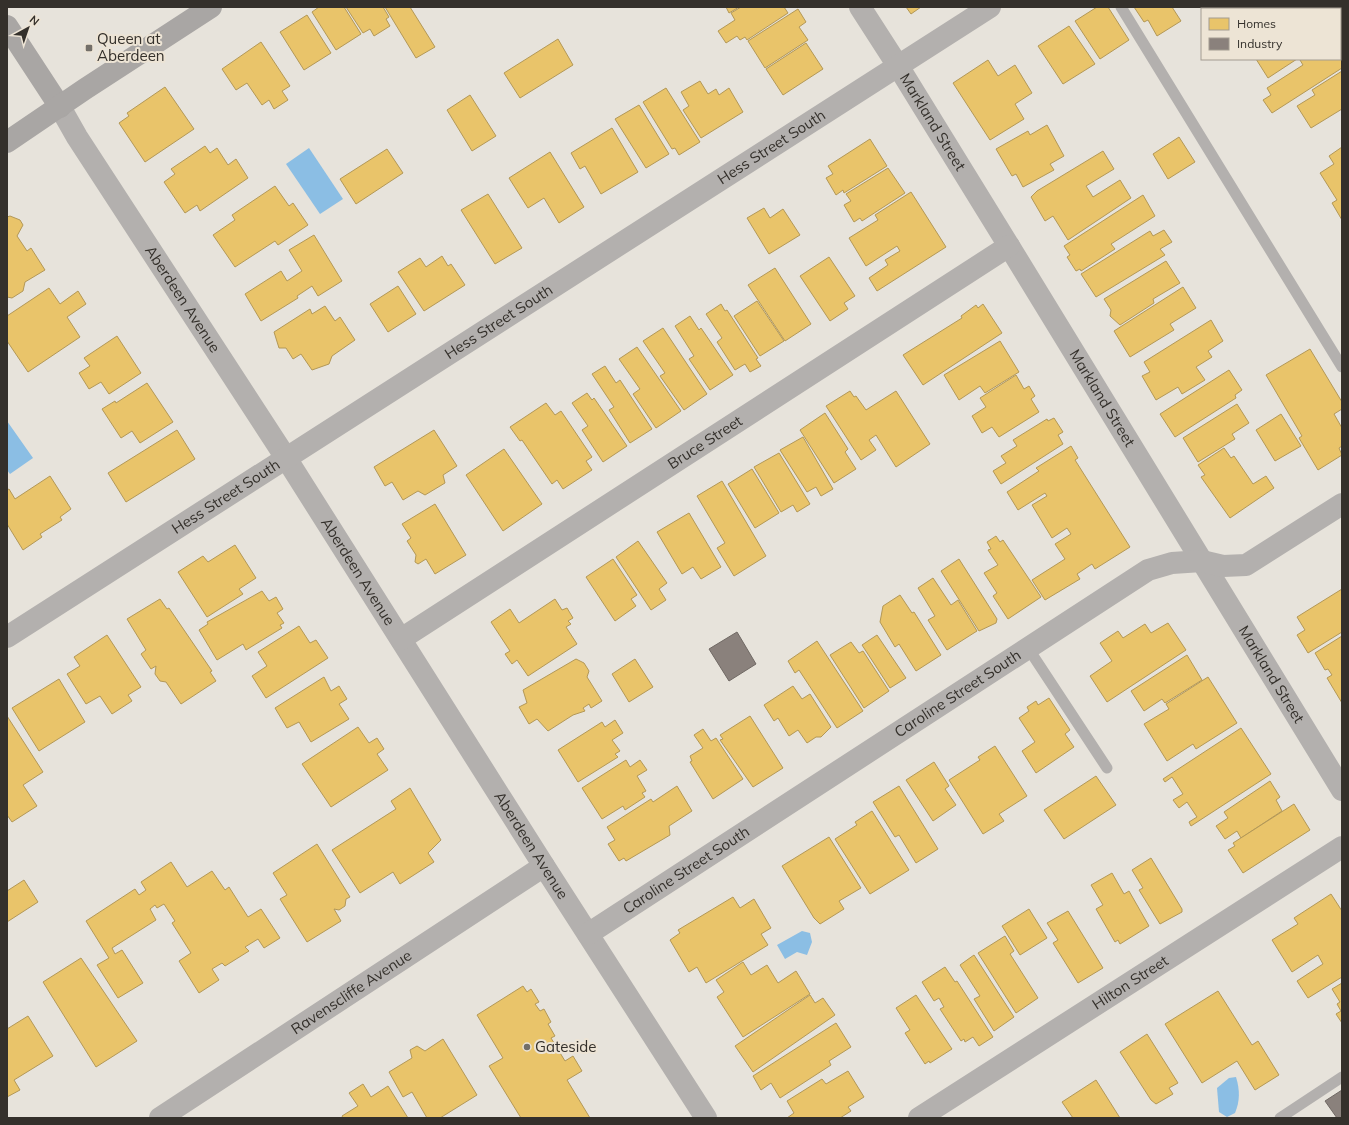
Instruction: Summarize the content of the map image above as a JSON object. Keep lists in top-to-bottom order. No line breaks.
{"streets":{"main road":["Aberdeen Avenue"],"street":["Markland Street","Hess Street South","Bruce Street","Caroline Street South","Hilton Street","Ravenscliffe Avenue"]},"crossings":[["Markland Street","Hess Street South"],["Markland Street","Bruce Street"],["Markland Street","Caroline Street South"],["Hess Street South","Aberdeen Avenue"],["Aberdeen Avenue","Bruce Street"],["Aberdeen Avenue","Caroline Street South"],["Aberdeen Avenue","Ravenscliffe Avenue"]],"places":{"transit":["Queen at Aberdeen"],"other":["Gateside"]},"legend":["Homes","Industry"],"north":"top right"}
